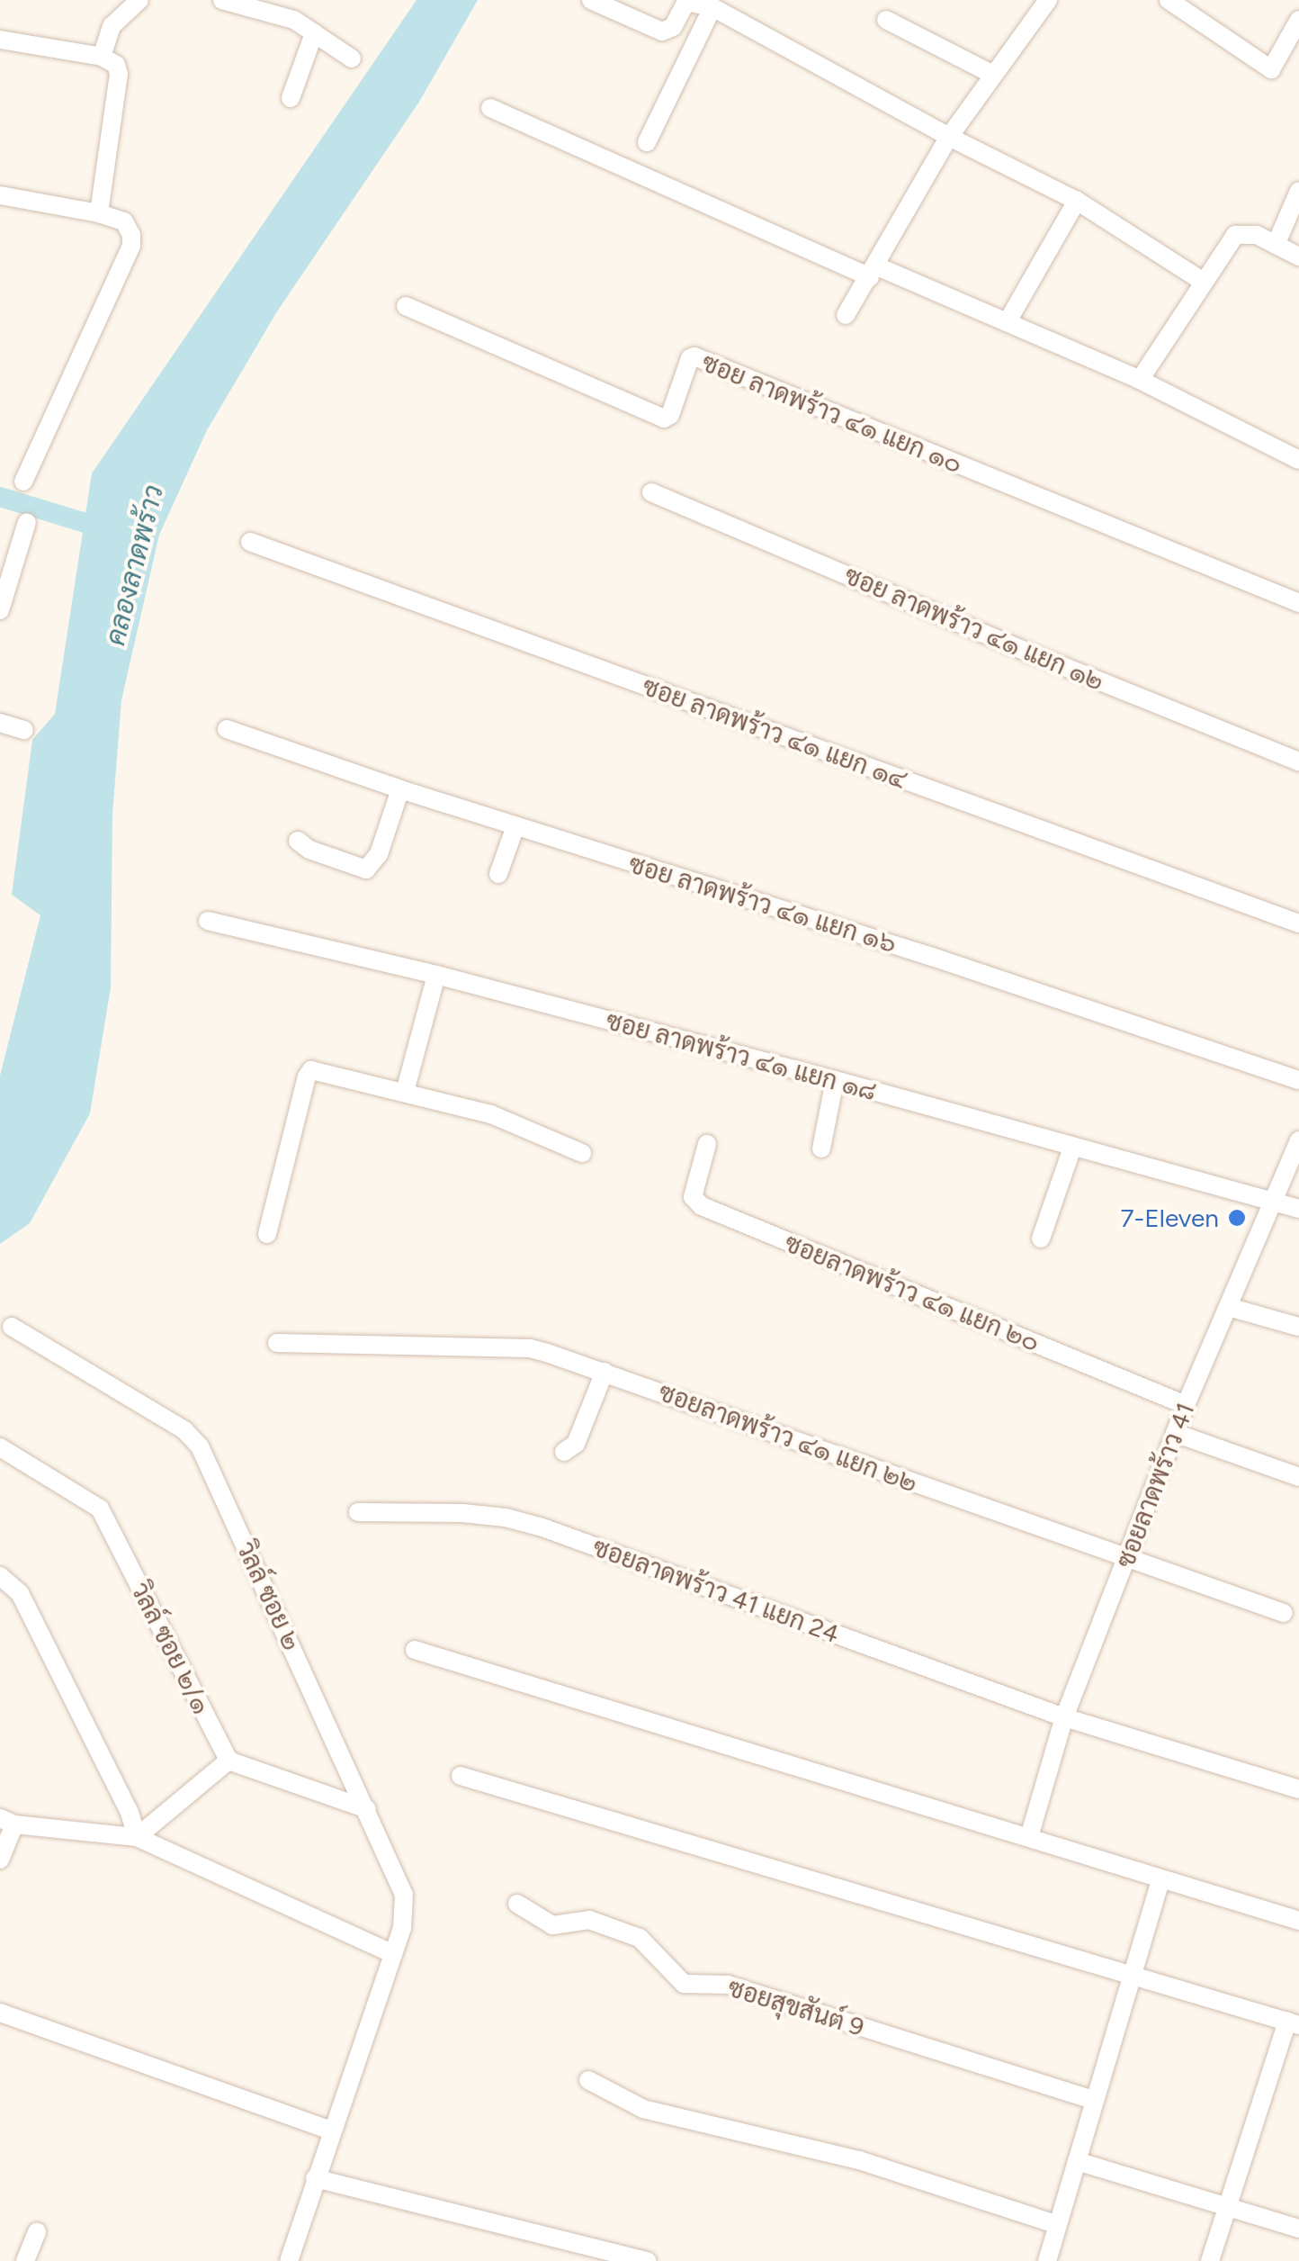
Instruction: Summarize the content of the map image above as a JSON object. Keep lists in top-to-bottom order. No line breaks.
{"streets":{"street":["ซอย ลาดพร้าว ๔๑ แยก ๑๐","ซอย ลาดพร้าว ๔๑ แยก ๑๒","ซอย ลาดพร้าว ๔๑ แยก ๑๔","ซอย ลาดพร้าว ๔๑ แยก ๑๖","ซอย ลาดพร้าว ๔๑ แยก ๑๘","ซอยลาดพร้าว ๔๑ แยก ๒๐","ซอยลาดพร้าว ๔๑ แยก ๒๒","ซอยลาดพร้าว 41","ซอยลาดพร้าว 41 แยก 24","วิลล์ ซอย ๒","วิลล์ ซอย ๒/๑","ซอยสุขสันต์ 9"]},"crossings":[["ซอย ลาดพร้าว ๔๑ แยก ๑๘","ซอยลาดพร้าว 41"],["ซอยลาดพร้าว ๔๑ แยก ๒๐","ซอยลาดพร้าว 41"],["ซอยลาดพร้าว ๔๑ แยก ๒๒","ซอยลาดพร้าว 41"],["ซอยลาดพร้าว 41","ซอยลาดพร้าว 41 แยก 24"]],"water":["คลองลาดพร้าว"],"places":["7-Eleven"]}
